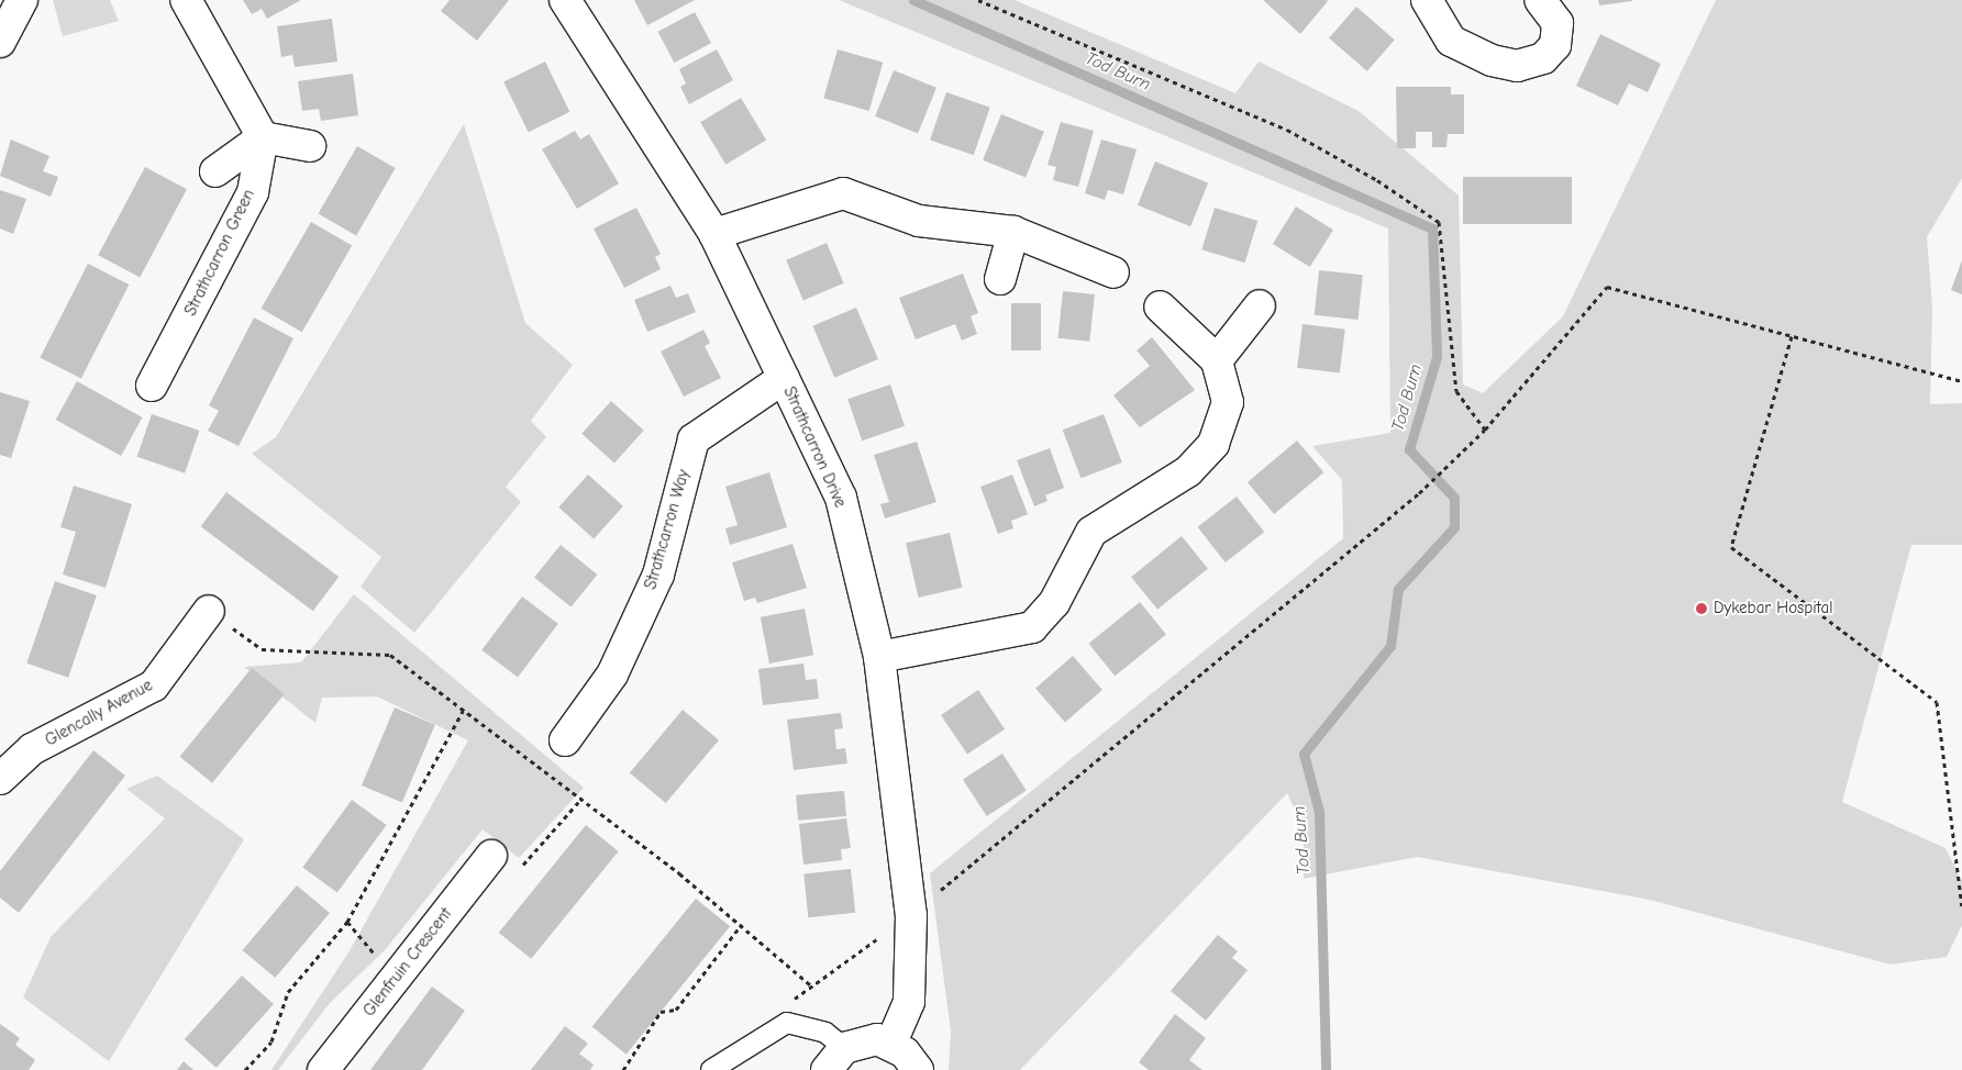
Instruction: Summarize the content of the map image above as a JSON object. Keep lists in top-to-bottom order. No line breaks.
{"streets":{"street":["Strathcarron Green","Strathcarron Drive","Strathcarron Way","Glencally Avenue","Glenfruin Crescent"]},"crossings":[["Strathcarron Drive","Strathcarron Way"]],"water":["Tod Burn"],"places":["Dykebar Hospital"]}
